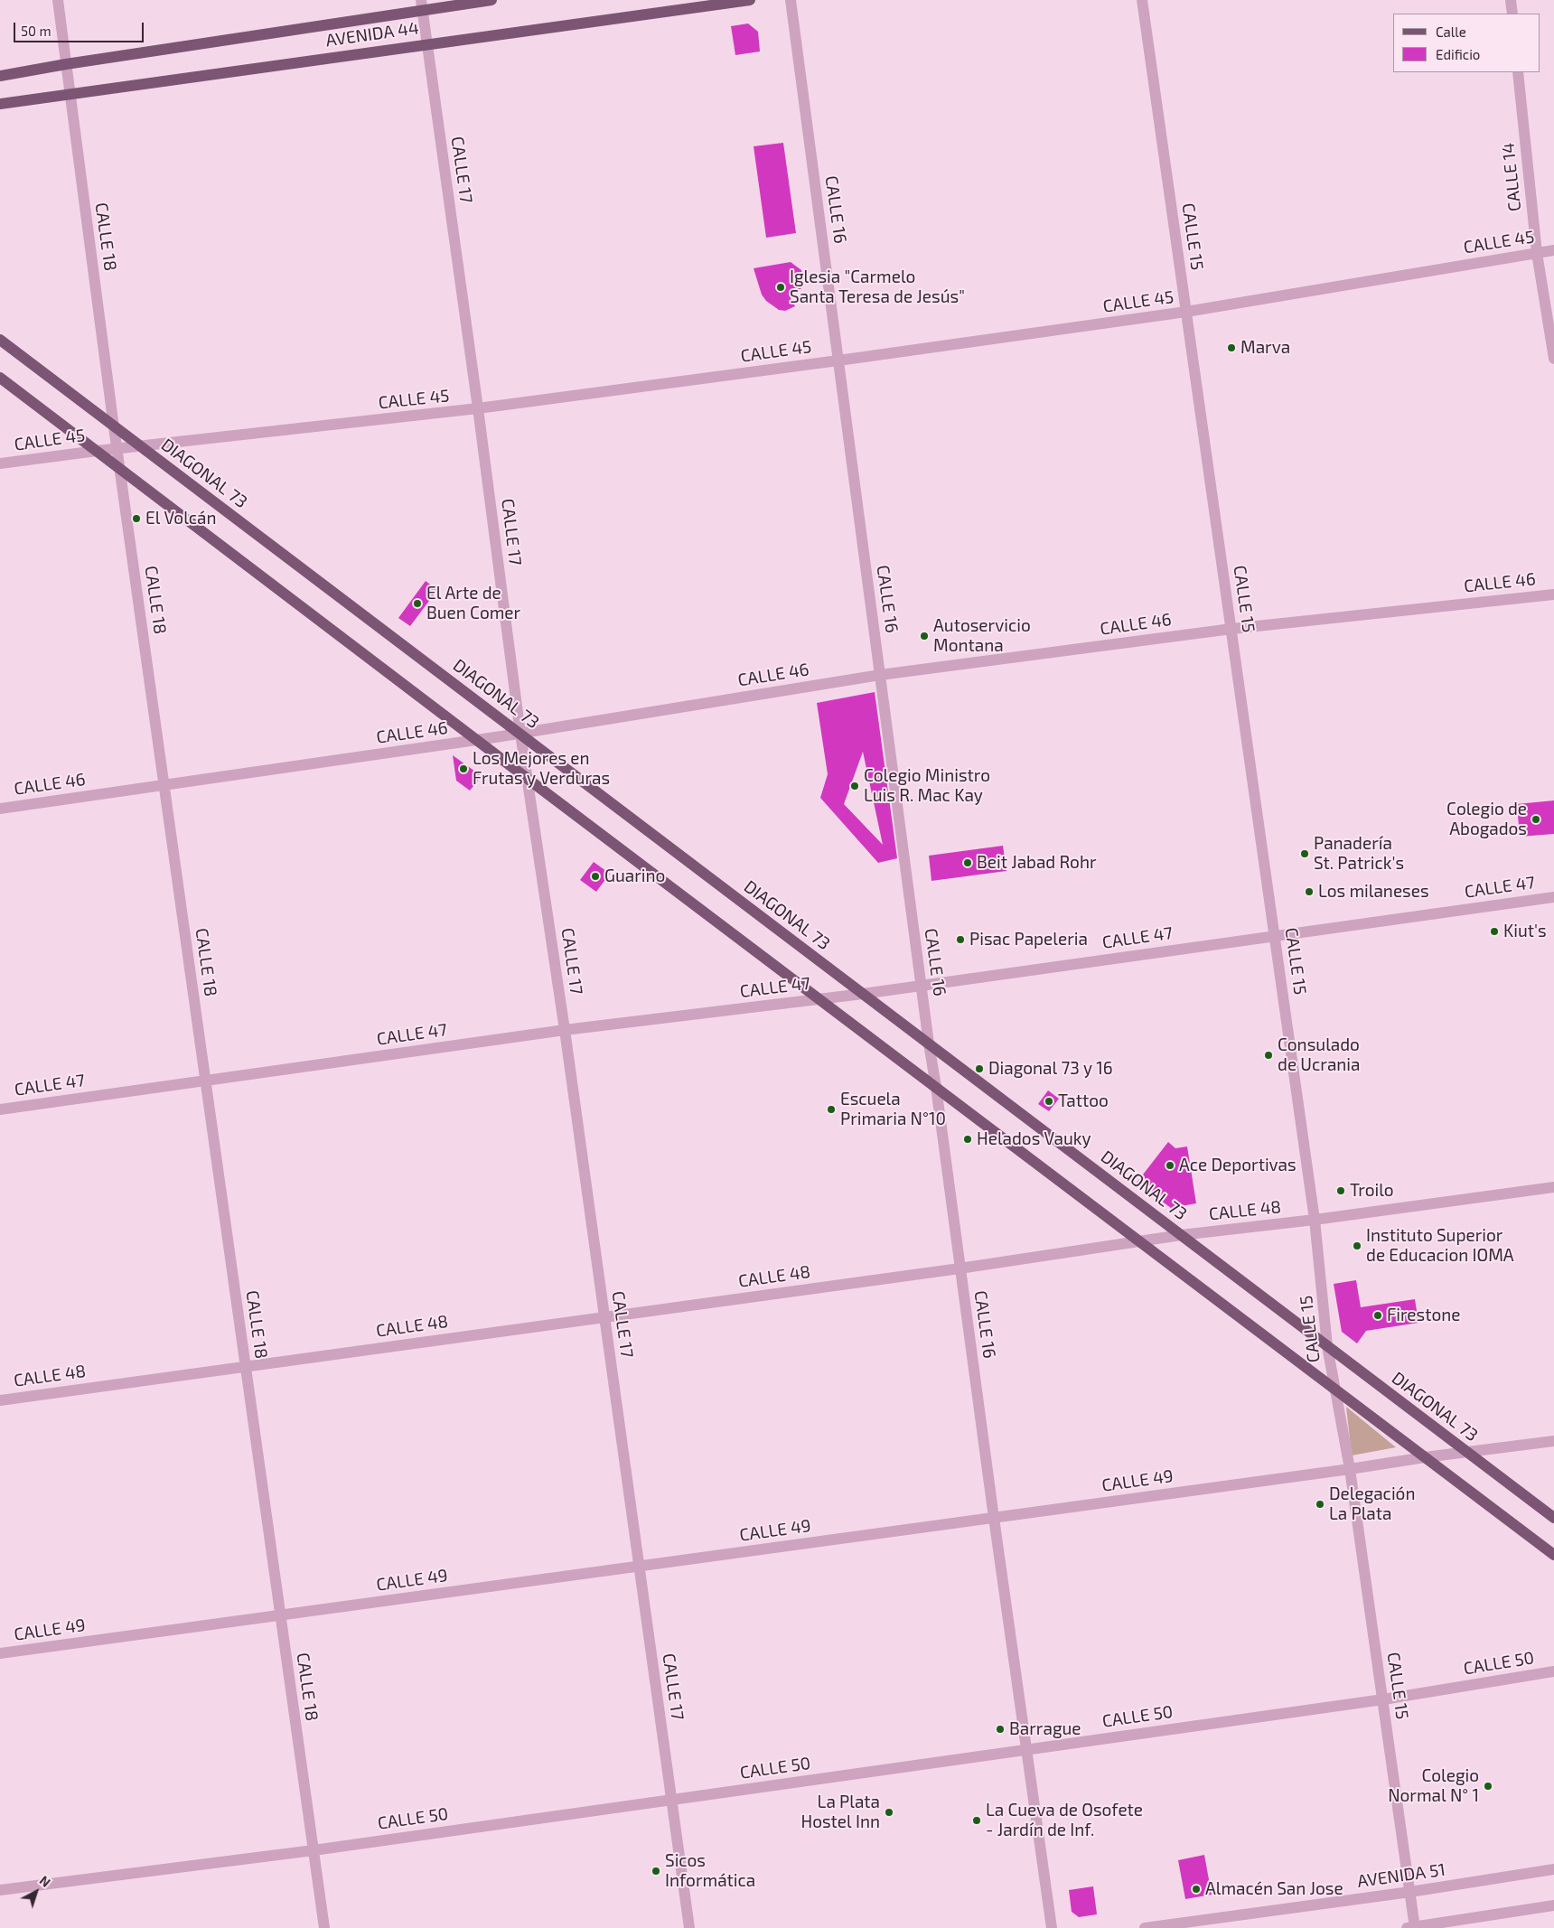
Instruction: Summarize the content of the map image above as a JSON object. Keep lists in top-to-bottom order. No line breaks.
{"streets":{"main road":["AVENIDA 44","DIAGONAL 73"],"street":["CALLE 17","CALLE 14","CALLE 16","CALLE 18","CALLE 15","CALLE 45","CALLE 46","CALLE 47","CALLE 48","CALLE 49","CALLE 50","AVENIDA 51"]},"crossings":[["AVENIDA 44","CALLE 17"],["AVENIDA 44","CALLE 18"],["CALLE 17","CALLE 45"],["CALLE 17","DIAGONAL 73"],["CALLE 17","CALLE 46"],["CALLE 17","CALLE 47"],["CALLE 17","CALLE 48"],["CALLE 17","CALLE 49"],["CALLE 17","CALLE 50"],["CALLE 14","CALLE 45"],["CALLE 16","CALLE 45"],["CALLE 16","DIAGONAL 73"],["CALLE 16","CALLE 46"],["CALLE 16","CALLE 47"],["CALLE 16","CALLE 48"],["CALLE 16","CALLE 49"],["CALLE 16","CALLE 50"],["CALLE 18","CALLE 45"],["CALLE 18","DIAGONAL 73"],["CALLE 18","CALLE 46"],["CALLE 18","CALLE 47"],["CALLE 18","CALLE 48"],["CALLE 18","CALLE 49"],["CALLE 18","CALLE 50"],["CALLE 15","CALLE 45"],["CALLE 15","DIAGONAL 73"],["CALLE 15","CALLE 46"],["CALLE 15","CALLE 47"],["CALLE 15","CALLE 48"],["CALLE 15","CALLE 49"],["CALLE 15","CALLE 50"],["CALLE 15","AVENIDA 51"],["CALLE 45","DIAGONAL 73"],["DIAGONAL 73","CALLE 46"],["DIAGONAL 73","CALLE 47"],["DIAGONAL 73","CALLE 48"],["DIAGONAL 73","CALLE 49"]],"places":["Iglesia \"Carmelo Santa Teresa de Jesús\"","Marva","El Volcán","El Arte de Buen Comer","Autoservicio Montana","Los Mejores en Frutas y Verduras","Colegio Ministro Luis R. Mac Kay","Colegio de Abogados","Panadería St. Patrick's","Beit Jabad Rohr","Guarino","Los milaneses","Kiut's","Pisac Papeleria","Consulado de Ucrania","Diagonal 73 y 16","Tattoo","Escuela Primaria N°10","Helados Vauky","Ace Deportivas","Troilo","Instituto Superior de Educacion IOMA","Firestone","Delegación La Plata","Barrague","Colegio Normal N° 1","La Plata Hostel Inn","La Cueva de Osofete - Jardín de Inf.","Sicos Informática","Almacén San Jose"],"legend":["Calle","Edificio"],"scale_bar":"50 m","north":"top right"}
